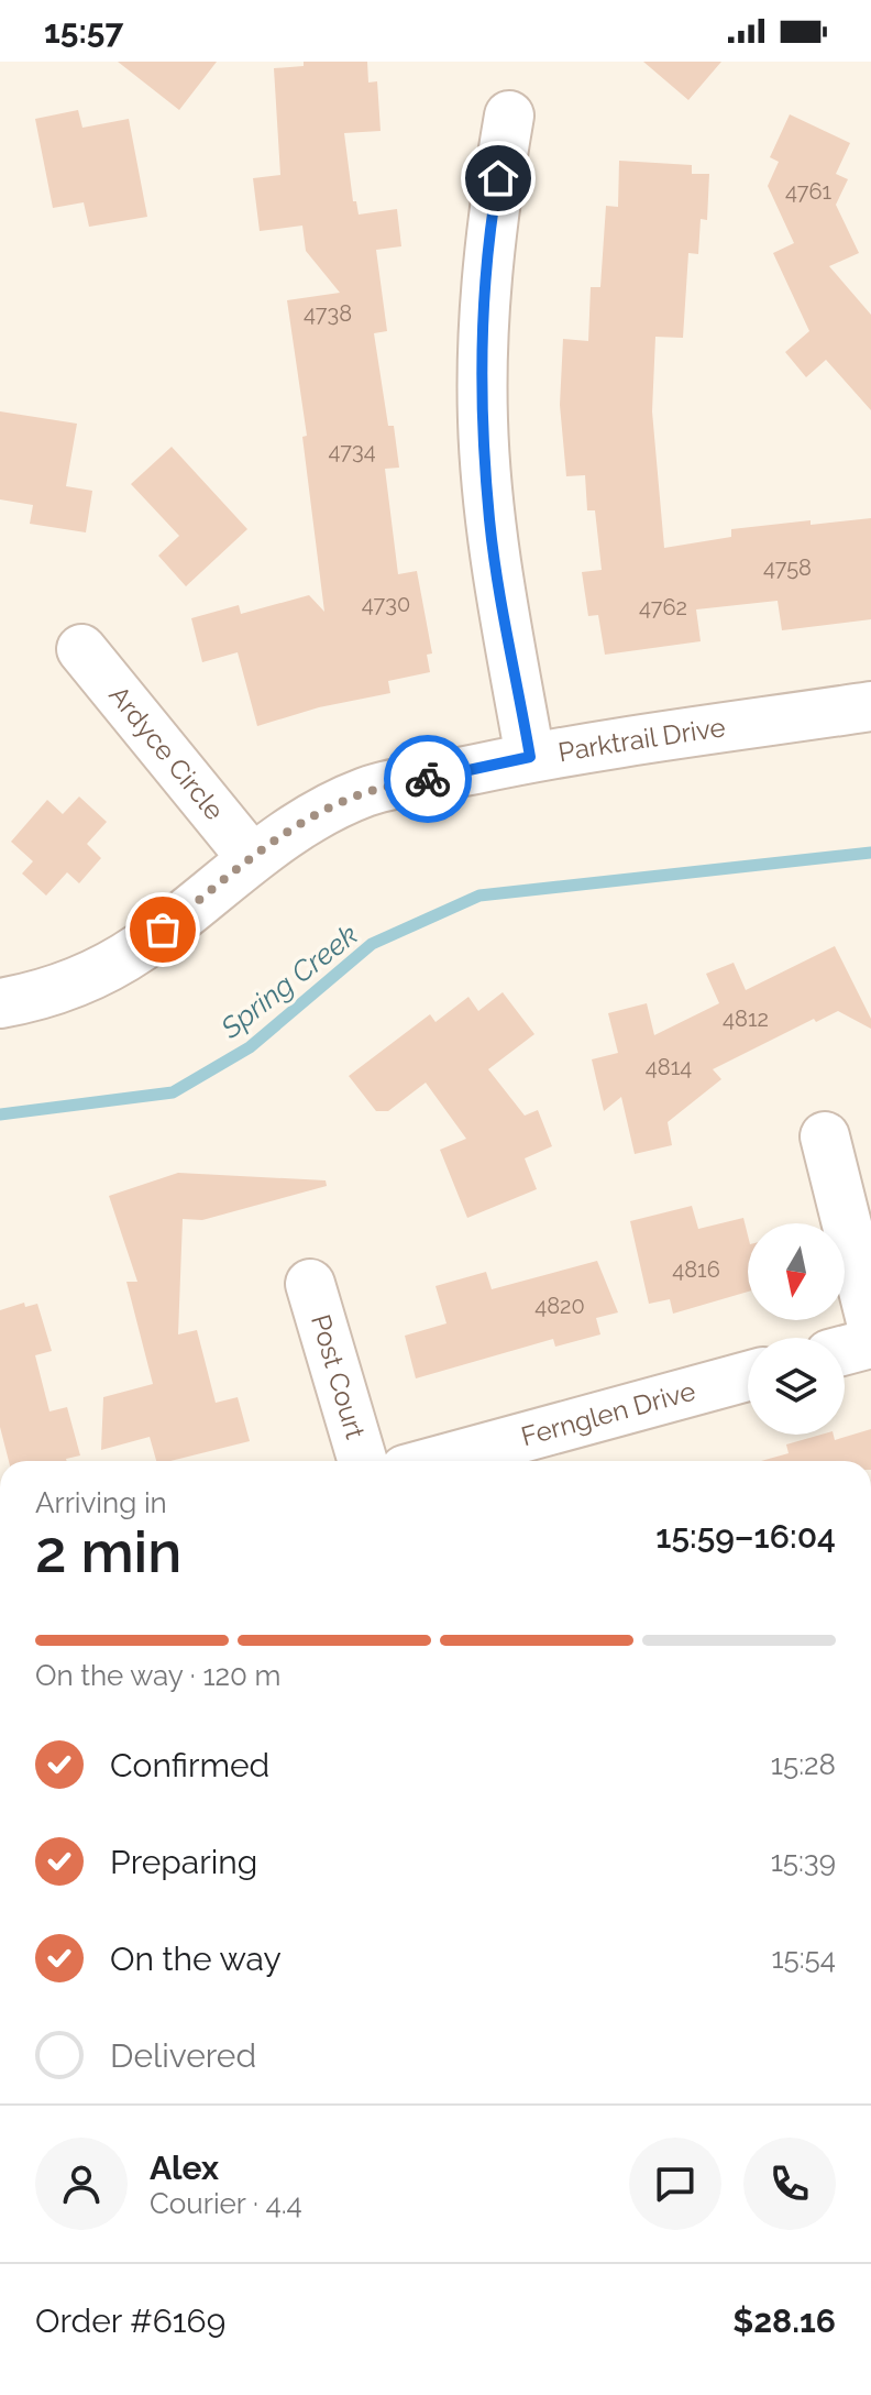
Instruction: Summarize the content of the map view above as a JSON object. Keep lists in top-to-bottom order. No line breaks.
{"streets":{"street":["Parktrail Drive","Ardyce Circle","Post Court","Fernglen Drive"]},"crossings":[["Parktrail Drive","Ardyce Circle"]],"water":["Spring Creek"],"house_numbers":["4761","4738","4734","4758","4730","4762","4812","4814","4816","4820"],"north":"bottom","page":{"status":"15:57","heading":["2 min","Arriving in","15:59–16:04"],"panel":["Alex","Courier · 4.4","Order #6169","$28.16"],"bar":"On the way · 120 m","list":[["Confirmed","15:28"],["Preparing","15:39"],["On the way","15:54"],"Delivered"]}}
